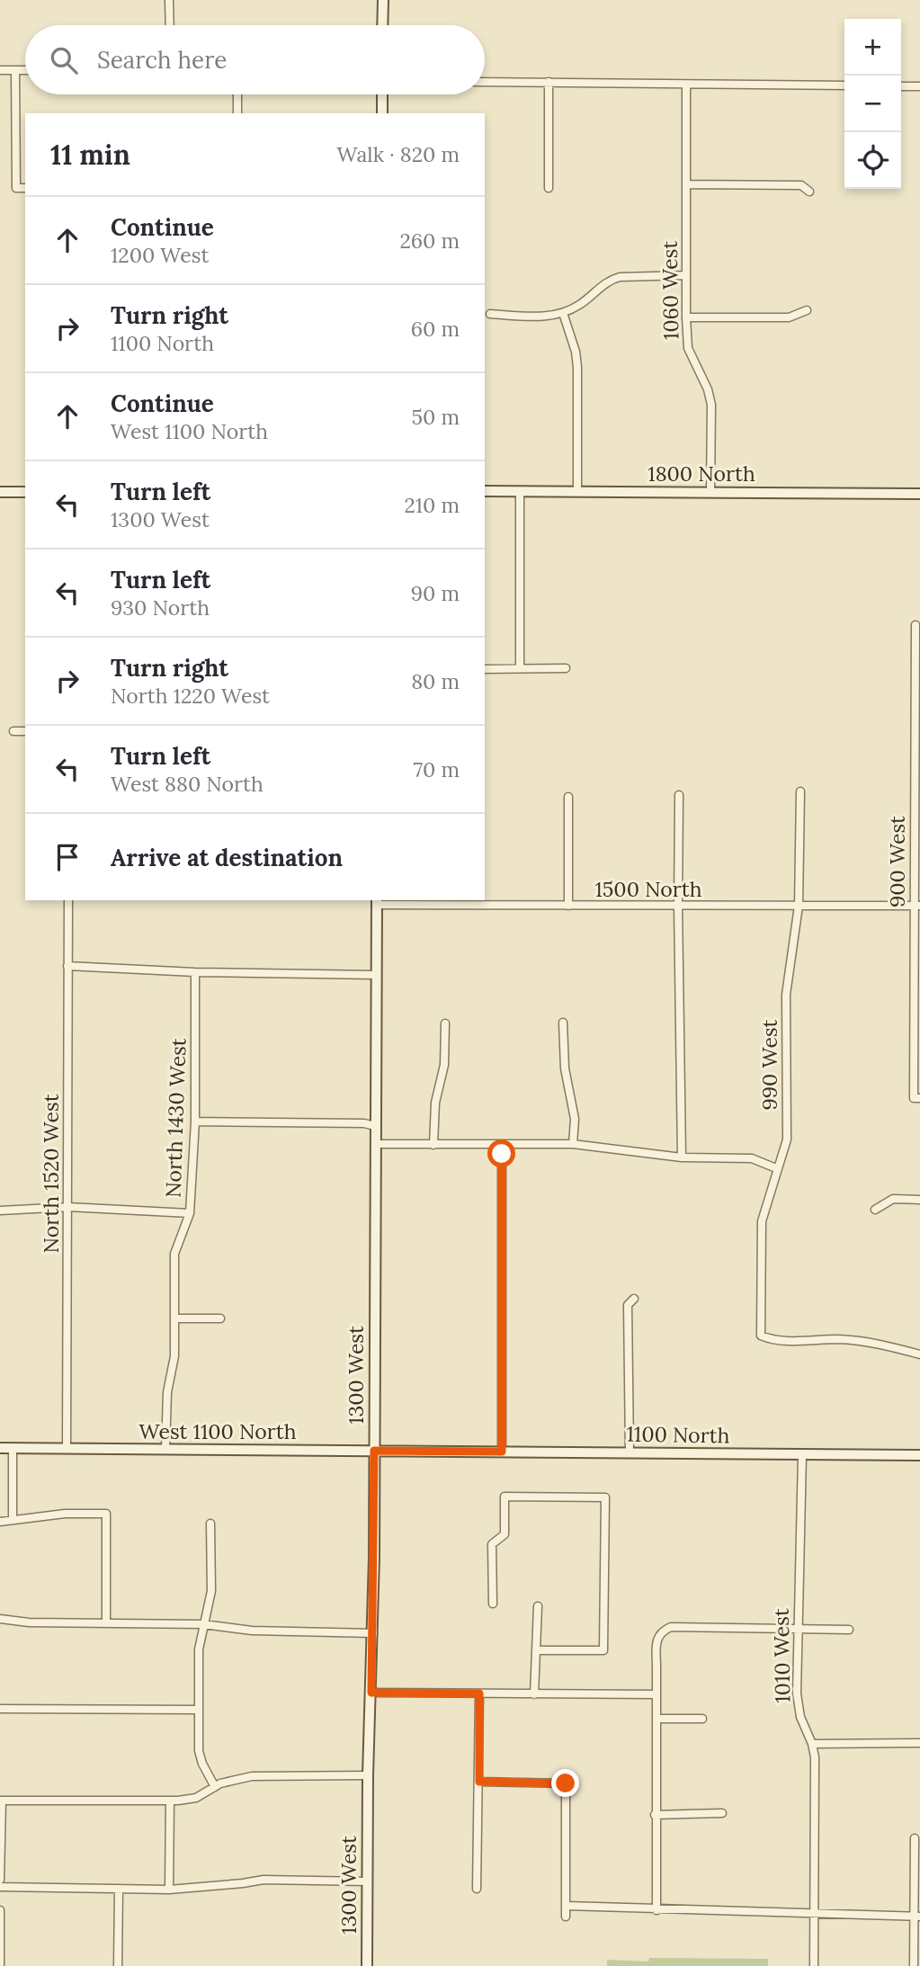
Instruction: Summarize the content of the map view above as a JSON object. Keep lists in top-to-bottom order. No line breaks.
{"streets":{"street":["1060 West","1800 North","900 West","1500 North","990 West","North 1430 West","North 1520 West","1300 West","West 1100 North","1100 North","1010 West"]},"crossings":[["1060 West","1800 North"],["900 West","1500 North"],["1500 North","990 West"],["1500 North","1300 West"],["North 1430 West","West 1100 North"],["North 1520 West","West 1100 North"],["1300 West","West 1100 North"],["West 1100 North","1100 North"],["1100 North","1010 West"]],"page":{"map_buttons":["+","−"],"search":"Search here","heading":["11 min","Walk · 820 m"],"list":[["Continue","1200 West","260 m"],["Turn right","1100 North","60 m"],["Continue","West 1100 North","50 m"],["Turn left","1300 West","210 m"],["Turn left","930 North","90 m"],["Turn right","North 1220 West","80 m"],["Turn left","West 880 North","70 m"],"Arrive at destination"]}}
